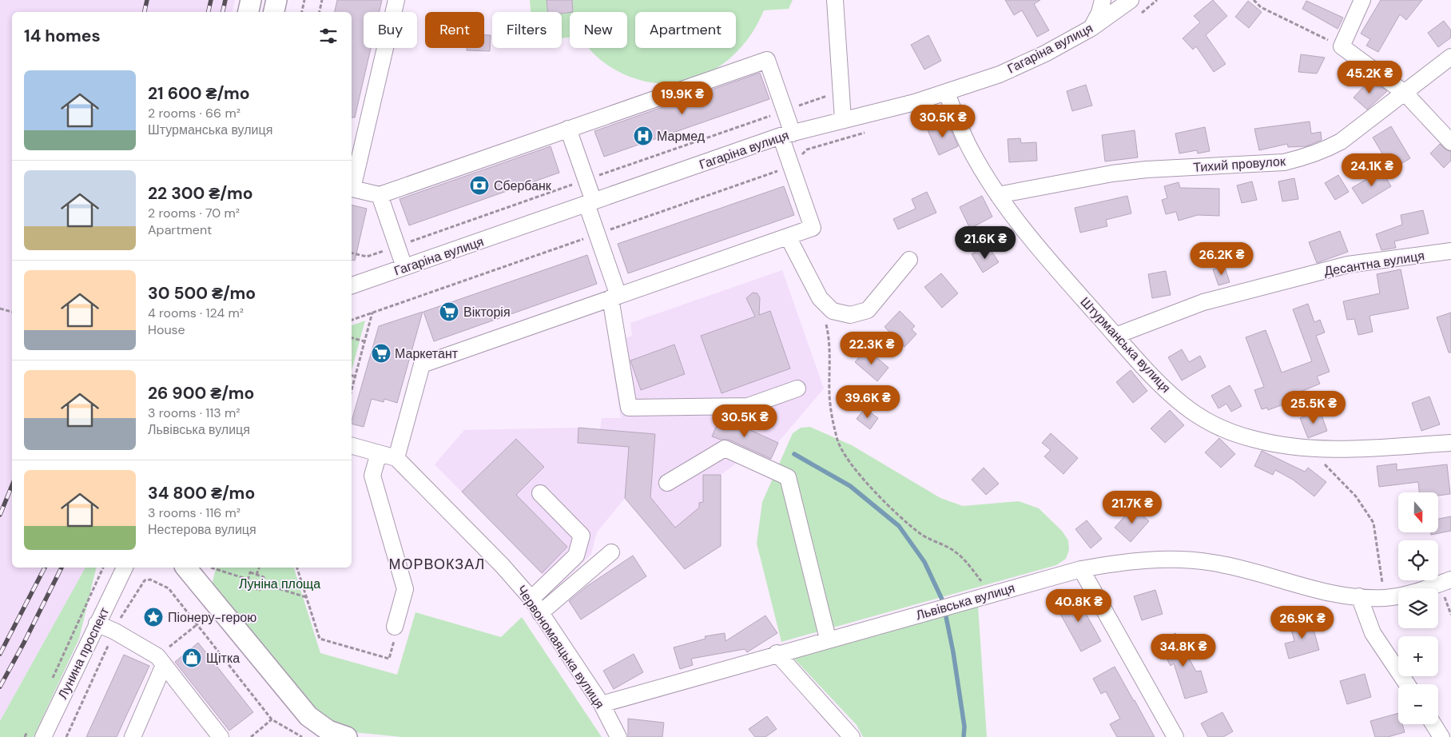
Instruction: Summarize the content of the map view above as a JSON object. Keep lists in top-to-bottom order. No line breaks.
{"streets":{"street":["Гагаріна вулиця","Тихий провулок","Десантна вулиця","Штурманська вулиця","Львівська вулиця","Червономаяцька вулиця","Лунина проспект"]},"crossings":[["Гагаріна вулиця","Штурманська вулиця"],["Тихий провулок","Штурманська вулиця"],["Десантна вулиця","Штурманська вулиця"],["Львівська вулиця","Червономаяцька вулиця"]],"districts":["МОРВОКЗАЛ"],"parks":["Луніна площа"],"places":{"hospital":["Мармед"],"bank":["Сбербанк"],"supermarket":["Вікторія","Маркетант"],"place":["Піонеру-герою"],"shop":["Щітка"]},"north":"bottom","page":{"chip":["Buy","Rent","Filters","New","Apartment"],"heading":"14 homes","list":[{"name":"21 600 ₴/mo","note":"2 rooms · 66 m² · Штурманська вулиця"},{"name":"22 300 ₴/mo","note":"2 rooms · 70 m² · Apartment"},{"name":"30 500 ₴/mo","note":"4 rooms · 124 m² · House"},{"name":"26 900 ₴/mo","note":"3 rooms · 113 m² · Львівська вулиця"},{"name":"34 800 ₴/mo","note":"3 rooms · 116 m² · Нестерова вулиця"}],"price":["45.2K ₴","19.9K ₴","30.5K ₴","24.1K ₴","21.6K ₴","26.2K ₴","22.3K ₴","39.6K ₴","25.5K ₴","30.5K ₴","21.7K ₴","40.8K ₴","26.9K ₴","34.8K ₴"],"map_buttons":["+","−"]}}
